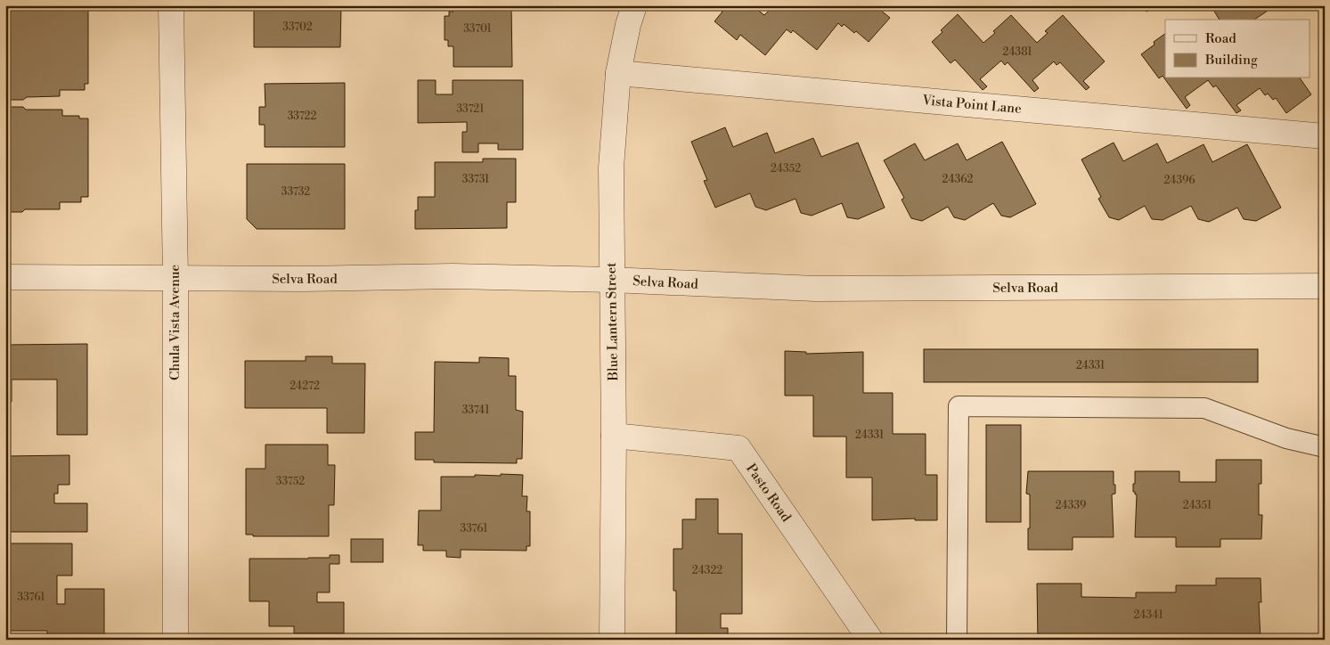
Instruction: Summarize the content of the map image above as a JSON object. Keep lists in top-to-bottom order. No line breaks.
{"streets":{"street":["Vista Point Lane","Selva Road","Blue Lantern Street","Chula Vista Avenue","Pasto Road"]},"crossings":[["Vista Point Lane","Blue Lantern Street"],["Selva Road","Blue Lantern Street"],["Selva Road","Chula Vista Avenue"],["Blue Lantern Street","Pasto Road"]],"house_numbers":["33702","33701","24381","33721","33722","24352","33731","24362","24396","33732","24331","24272","33741","24331","33752","24339","24351","33761","24322","33761","24341"],"legend":["Road","Building"]}
